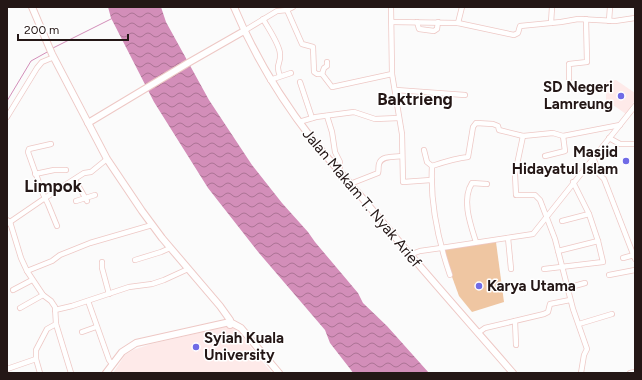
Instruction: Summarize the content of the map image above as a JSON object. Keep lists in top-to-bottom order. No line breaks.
{"streets":{"street":["Jalan Makam T. Nyak Arief"]},"districts":["Baktrieng","Limpok"],"places":["SD Negeri Lamreung","Masjid Hidayatul Islam","Karya Utama","Syiah Kuala University"],"scale_bar":"200 m"}
